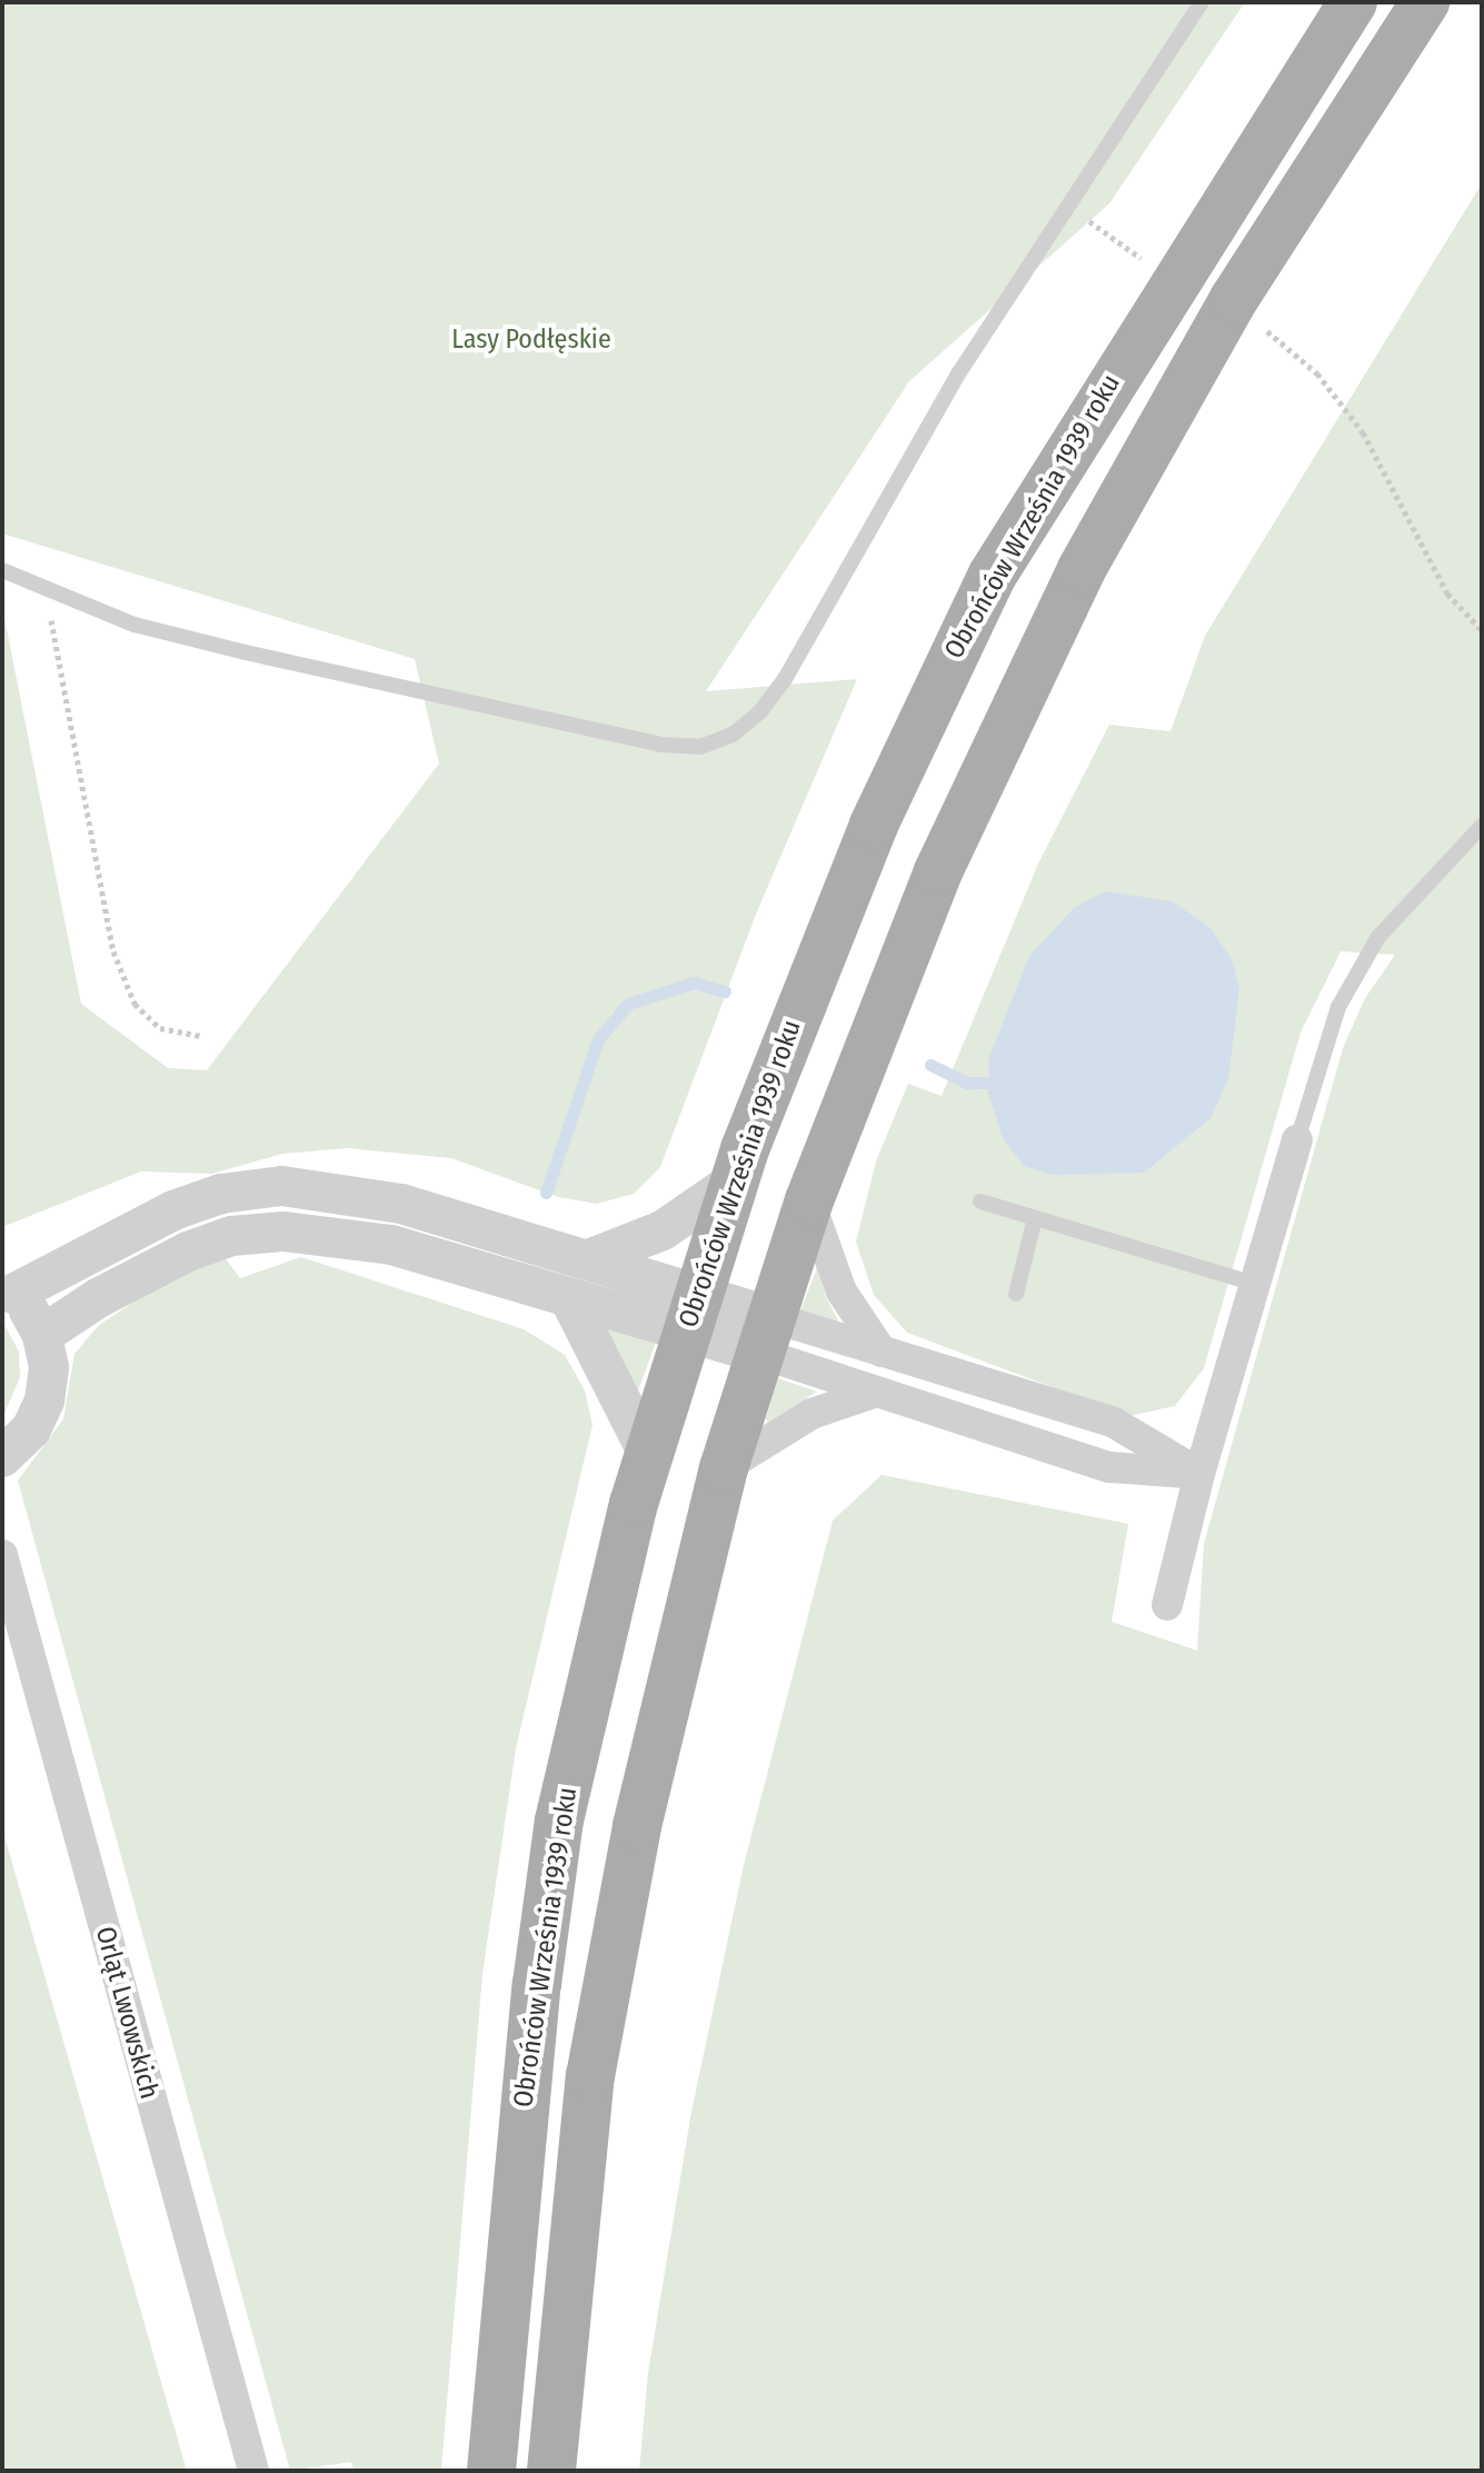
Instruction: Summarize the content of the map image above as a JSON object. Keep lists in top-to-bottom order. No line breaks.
{"streets":{"main road":["Obrońców Września 1939 roku"],"street":["Orląt Lwowskich"]},"parks":["Lasy Podłęskie"]}
